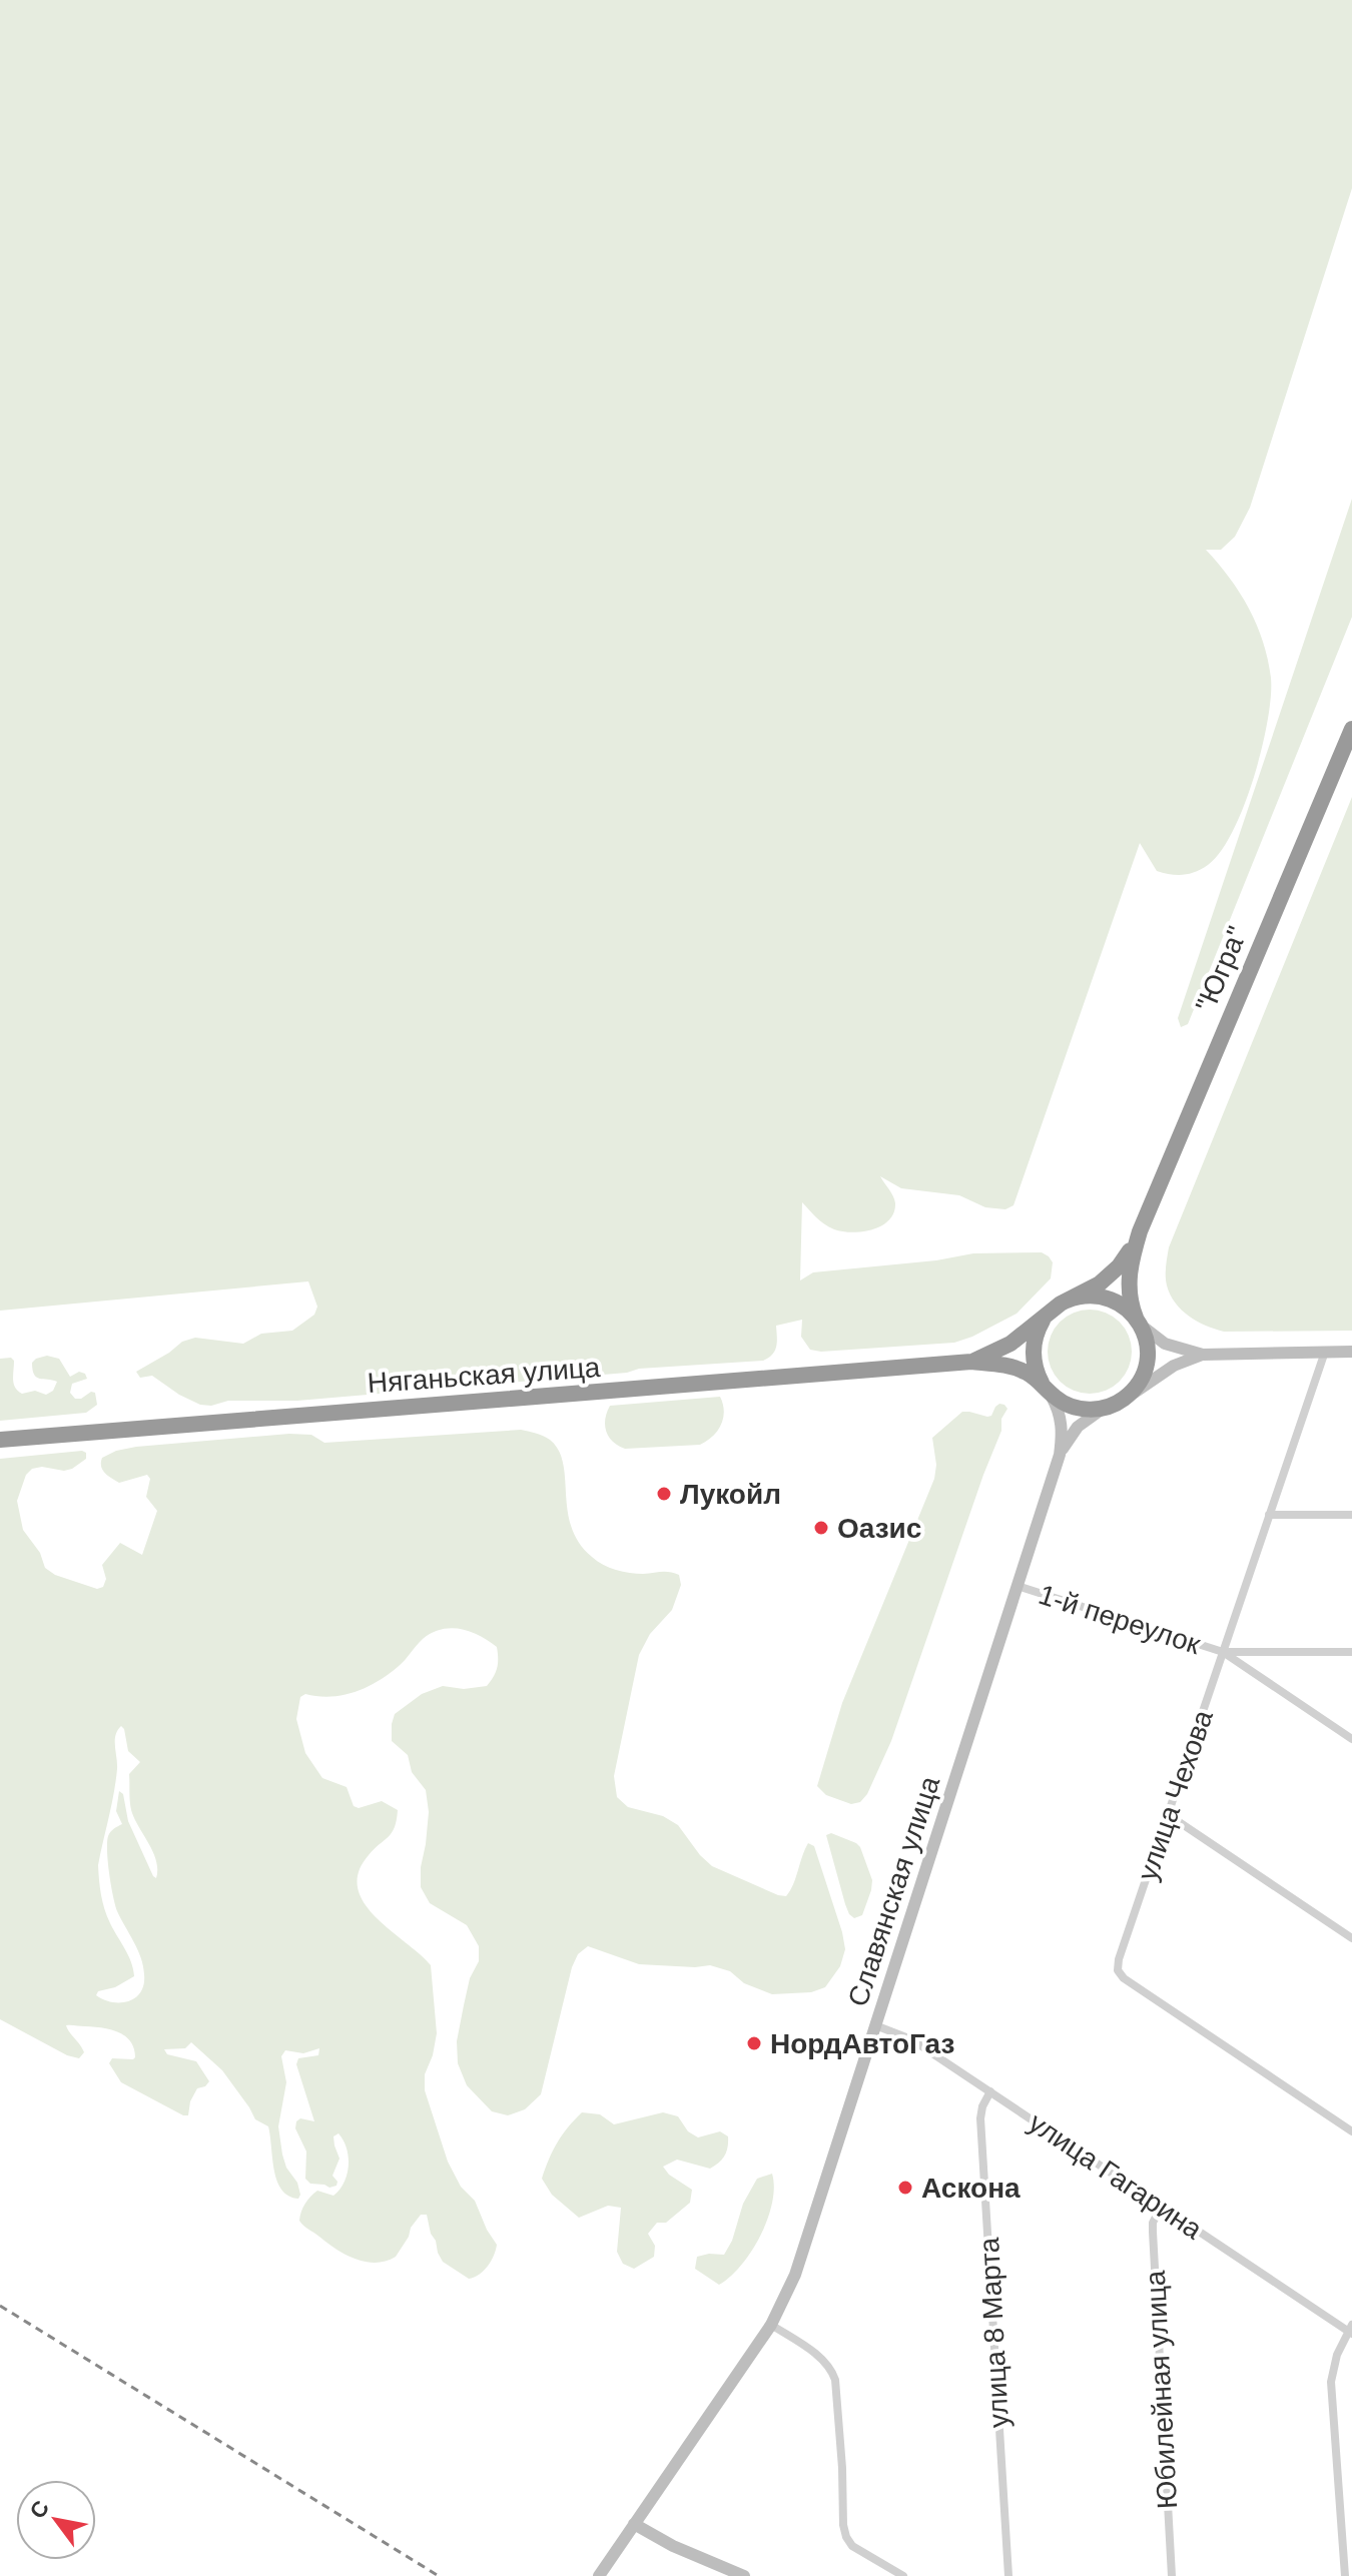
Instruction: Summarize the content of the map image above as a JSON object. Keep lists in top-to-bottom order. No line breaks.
{"streets":{"highway":["\"Югра\"","Няганьская улица"],"street":["1-й переулок","улица Чехова","Славянская улица","улица Гагарина","улица 8 Марта","Юбилейная улица"]},"crossings":[["1-й переулок","улица Чехова"],["1-й переулок","Славянская улица"],["Славянская улица","улица Гагарина"],["улица Гагарина","улица 8 Марта"],["улица Гагарина","Юбилейная улица"]],"places":["Лукойл","Оазис","НордАвтоГаз","Аскона"],"north":"top left"}
